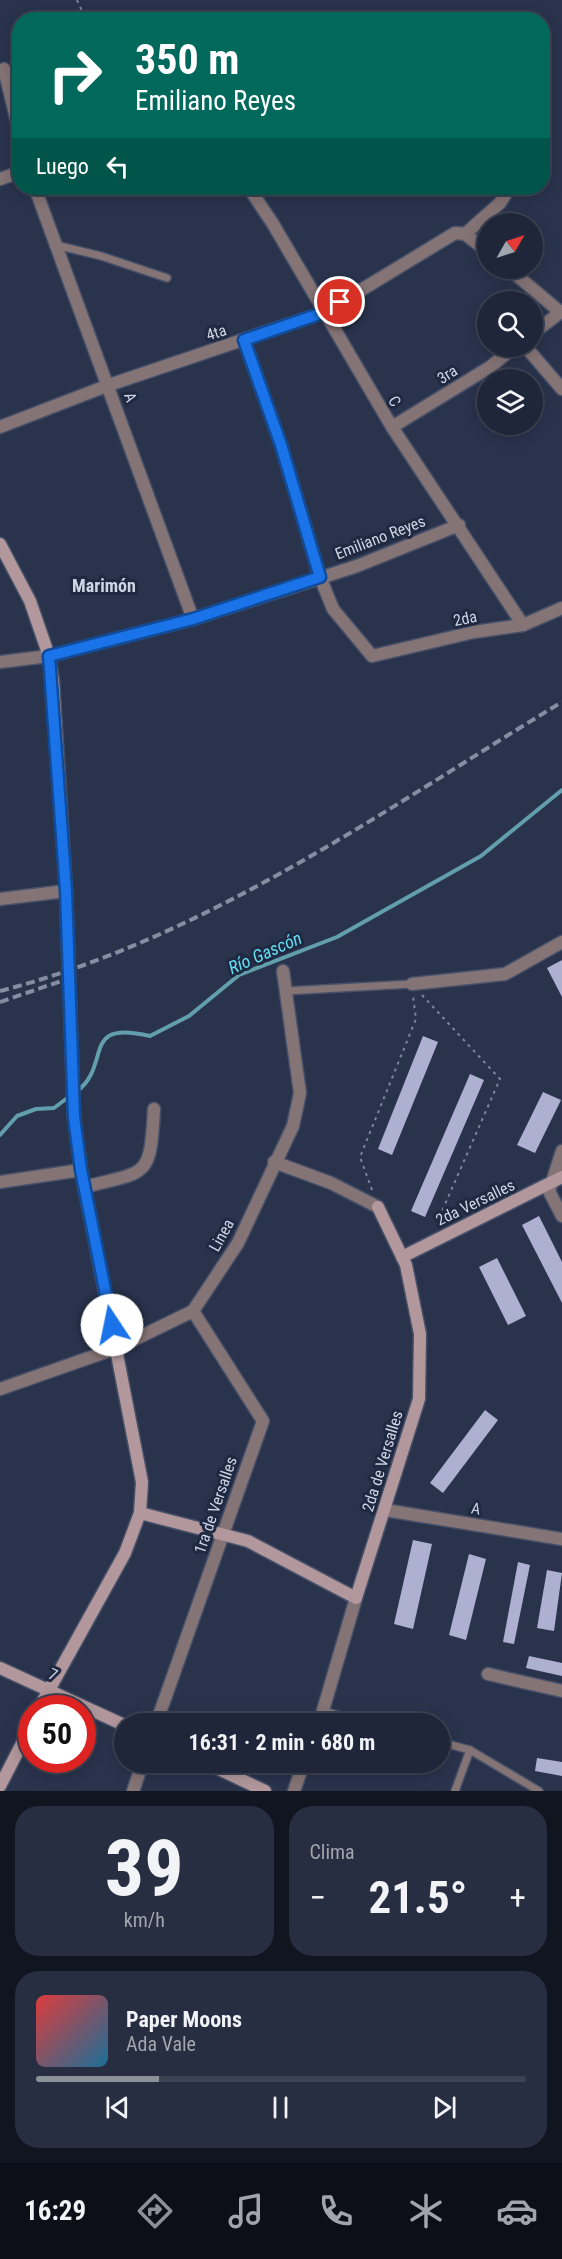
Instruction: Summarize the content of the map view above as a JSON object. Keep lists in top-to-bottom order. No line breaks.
{"streets":{"main road":["2da Versalles","2da de Versalles","7"],"street":["4ta","3ra","A","C","Emiliano Reyes","2da","Linea","1ra de Versalles"]},"crossings":[["4ta","A"],["4ta","C"],["3ra","C"],["A","Emiliano Reyes"],["A","2da de Versalles"],["C","Emiliano Reyes"],["C","2da"],["Emiliano Reyes","2da"],["2da Versalles","2da de Versalles"],["Linea","1ra de Versalles"]],"districts":["Marimón"],"water":["Río Gascón"],"north":"top right","page":{"turn":["350 m","Emiliano Reyes"],"then":"Luego","limit":"50","trip":"16:31 · 2 min · 680 m","tile":[["39","km/h"],"Clima"],"heat":["−","21.5°","+"],"song":["Paper Moons","Ada Vale"],"tabs":"16:29"}}
